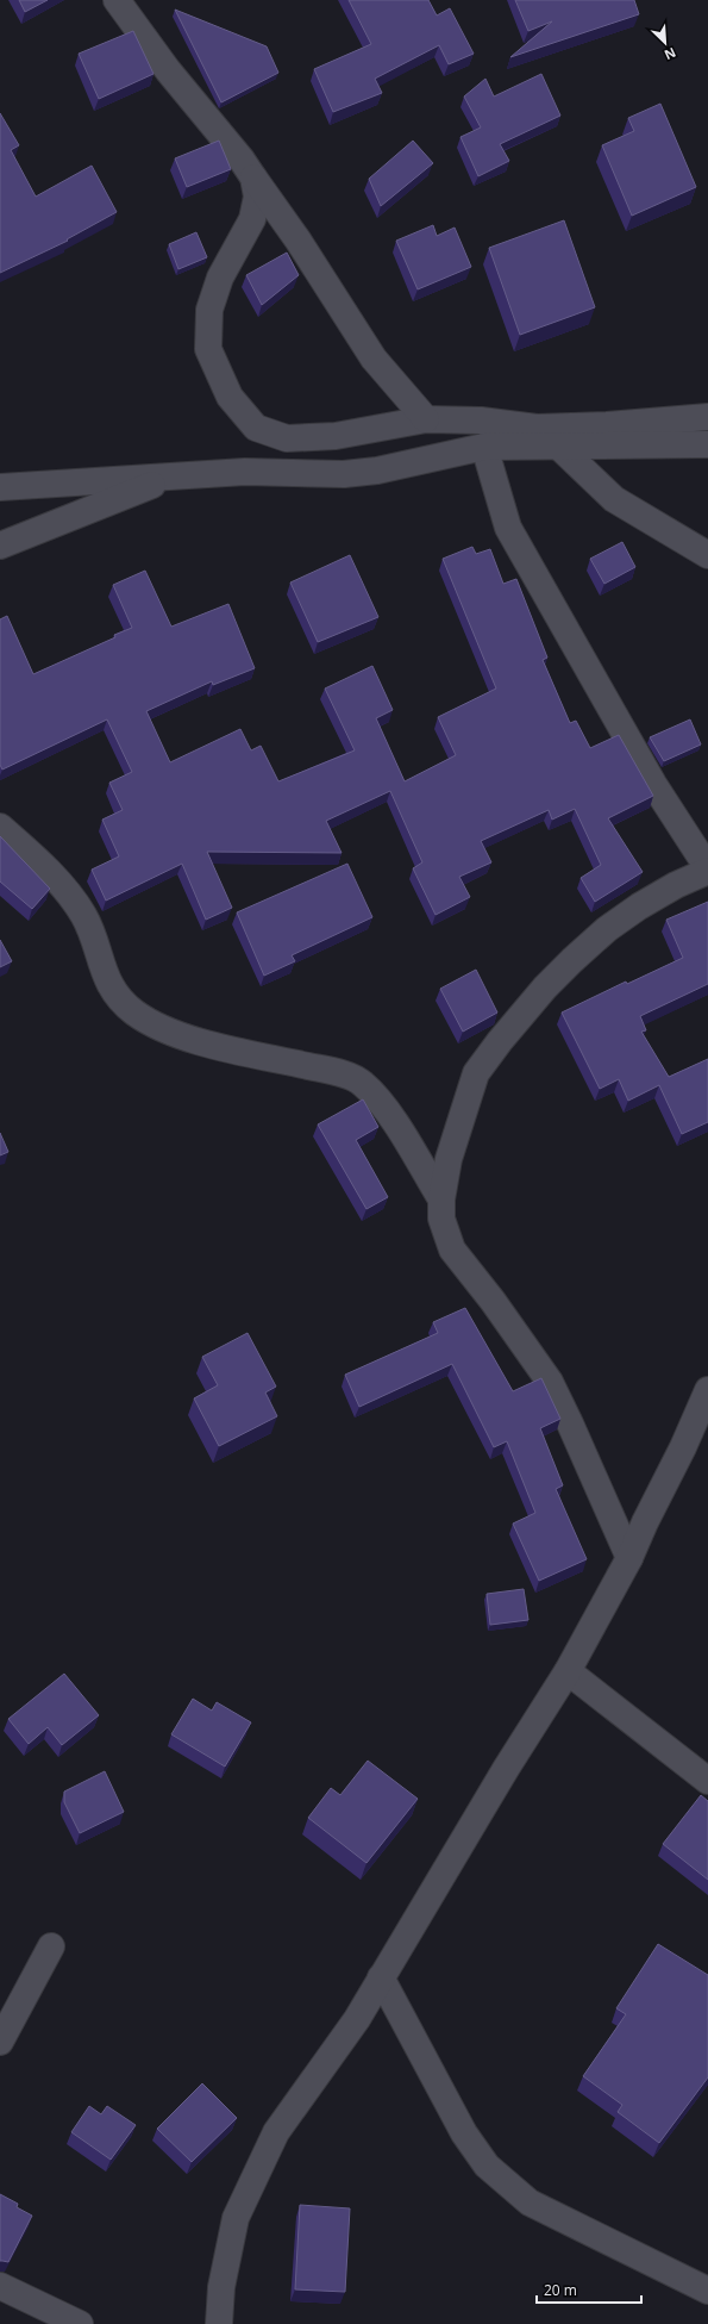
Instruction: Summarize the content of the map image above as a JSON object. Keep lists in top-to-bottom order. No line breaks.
{"scale_bar":"20 m","north":"bottom right"}
